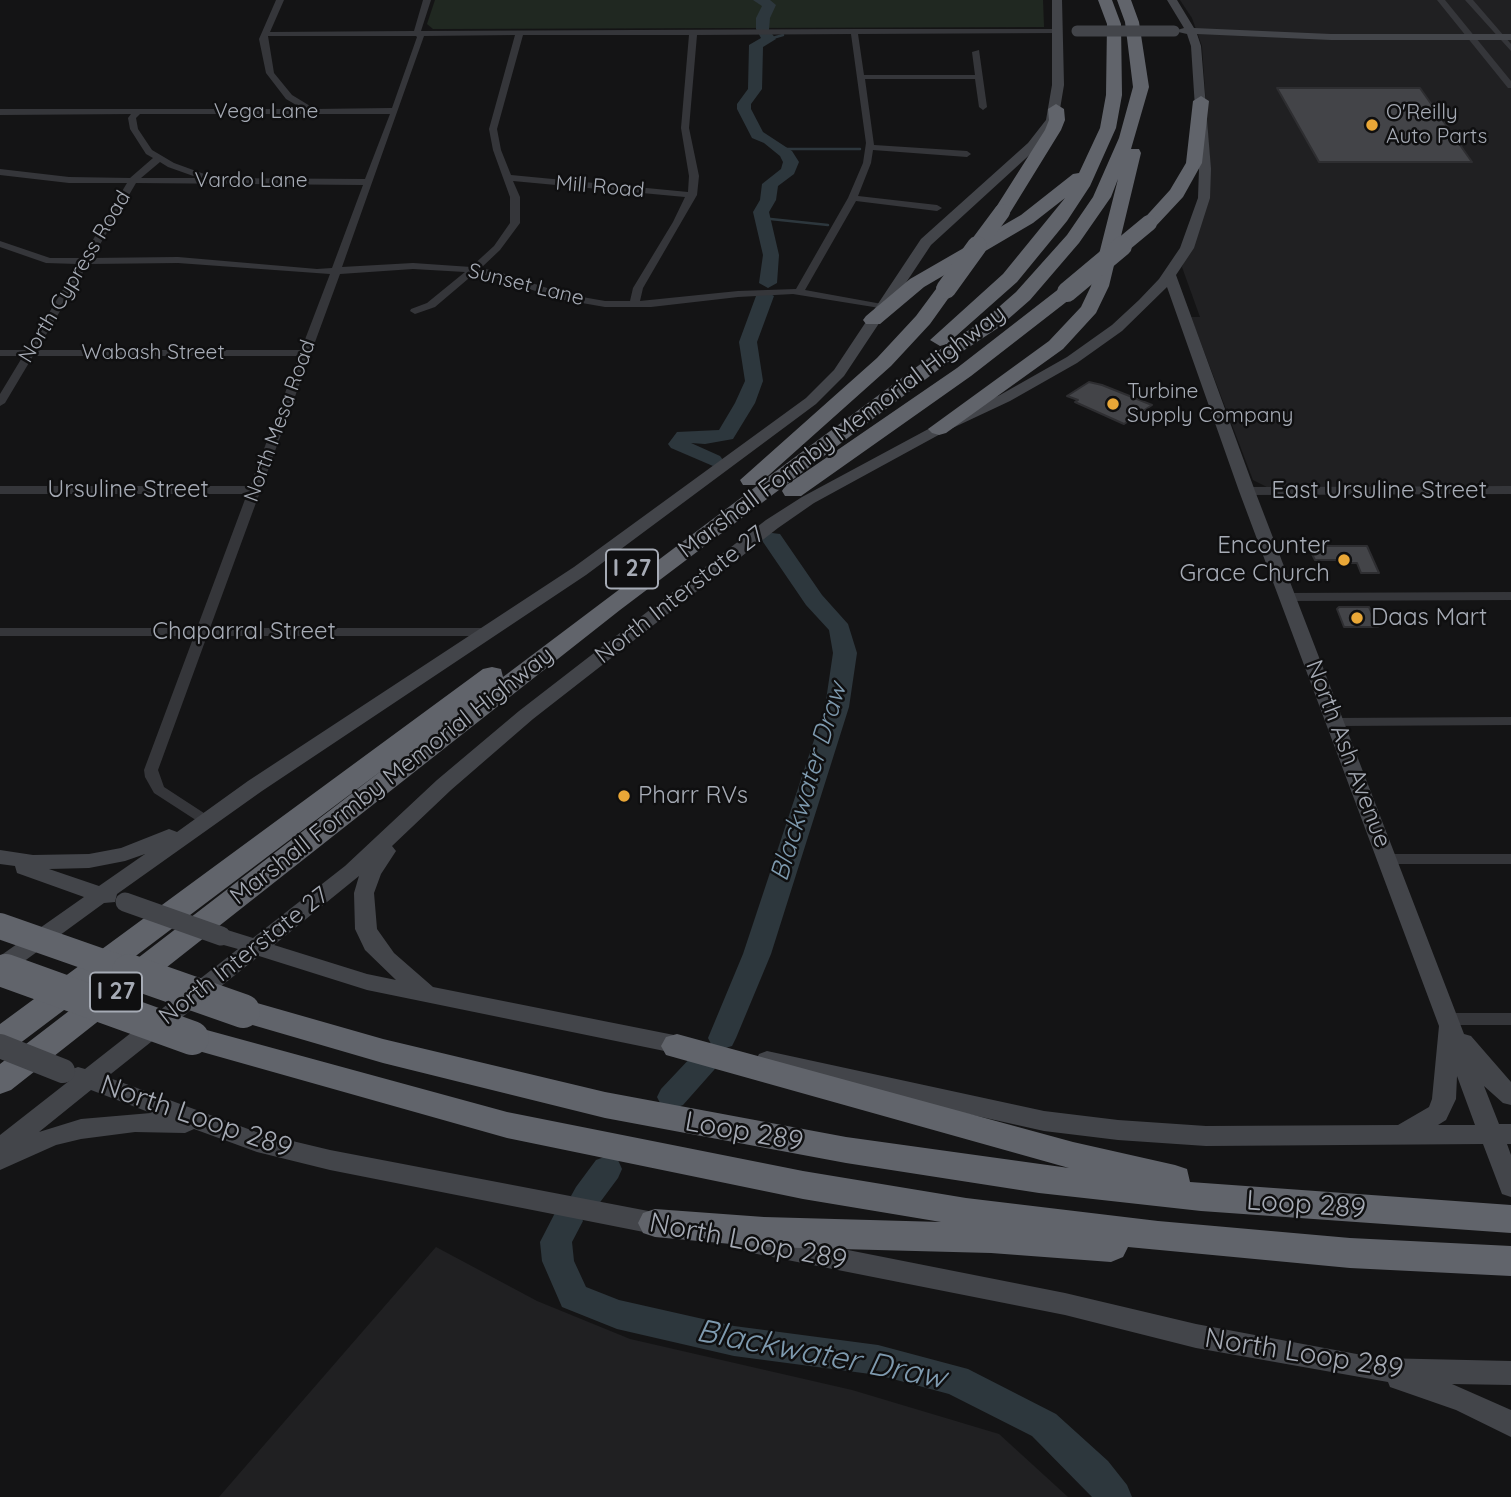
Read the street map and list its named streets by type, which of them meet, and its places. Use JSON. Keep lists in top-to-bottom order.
{
  "streets": {
    "highway": ["Marshall Formby Memorial Highway", "I 27", "Loop 289"],
    "main road": ["North Interstate 27", "North Ash Avenue", "North Loop 289"],
    "street": [
      "Vega Lane",
      "Vardo Lane",
      "Mill Road",
      "North Cypress Road",
      "Sunset Lane",
      "Wabash Street",
      "North Mesa Road",
      "Ursuline Street",
      "East Ursuline Street",
      "Chaparral Street"
    ]
  },
  "crossings": [
    ["Vega Lane", "North Mesa Road"],
    ["Vardo Lane", "North Cypress Road"],
    ["Vardo Lane", "North Mesa Road"],
    ["North Cypress Road", "Sunset Lane"],
    ["North Cypress Road", "Wabash Street"],
    ["Sunset Lane", "North Mesa Road"],
    ["Wabash Street", "North Mesa Road"],
    ["North Mesa Road", "Ursuline Street"],
    ["North Mesa Road", "Chaparral Street"],
    ["Marshall Formby Memorial Highway", "North Loop 289"],
    ["East Ursuline Street", "North Ash Avenue"],
    ["North Interstate 27", "North Ash Avenue"],
    ["North Interstate 27", "North Loop 289"]
  ],
  "water": ["Blackwater Draw"],
  "places": [
    "O'Reilly Auto Parts",
    "Turbine Supply Company",
    "Encounter Grace Church",
    "Daas Mart",
    "Pharr RVs"
  ]
}
